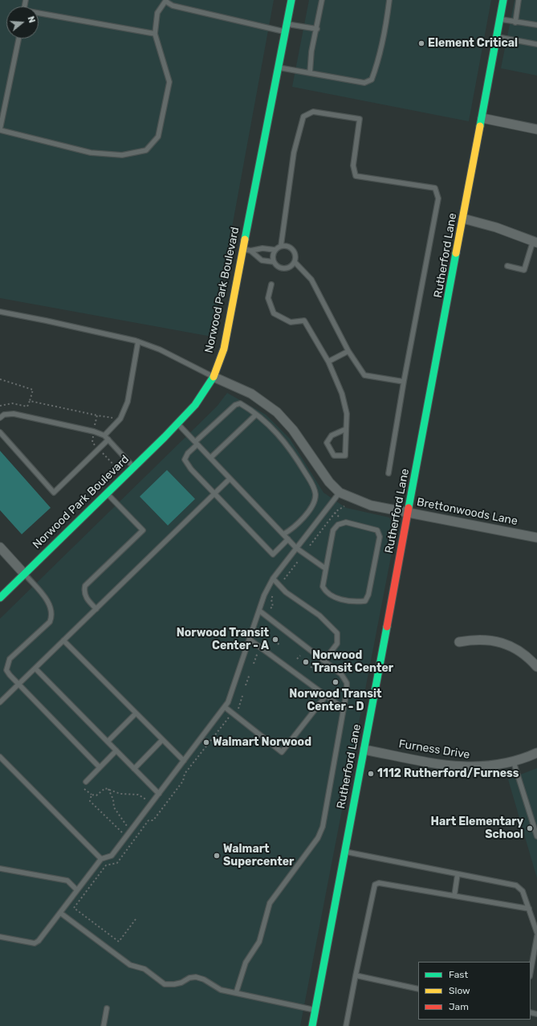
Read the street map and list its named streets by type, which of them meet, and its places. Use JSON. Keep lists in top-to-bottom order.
{
  "streets": {
    "street": [
      "Rutherford Lane",
      "Norwood Park Boulevard",
      "Brettonwoods Lane",
      "Furness Drive"
    ]
  },
  "crossings": [
    ["Rutherford Lane", "Brettonwoods Lane"],
    ["Rutherford Lane", "Furness Drive"],
    ["Norwood Park Boulevard", "Brettonwoods Lane"]
  ],
  "places": [
    "Element Critical",
    "Norwood Transit Center - A",
    "Norwood Transit Center",
    "Norwood Transit Center - D",
    "Walmart Norwood",
    "1112 Rutherford/Furness",
    "Hart Elementary School",
    "Walmart Supercenter"
  ],
  "legend": ["Fast", "Slow", "Jam"],
  "north": "right"
}
